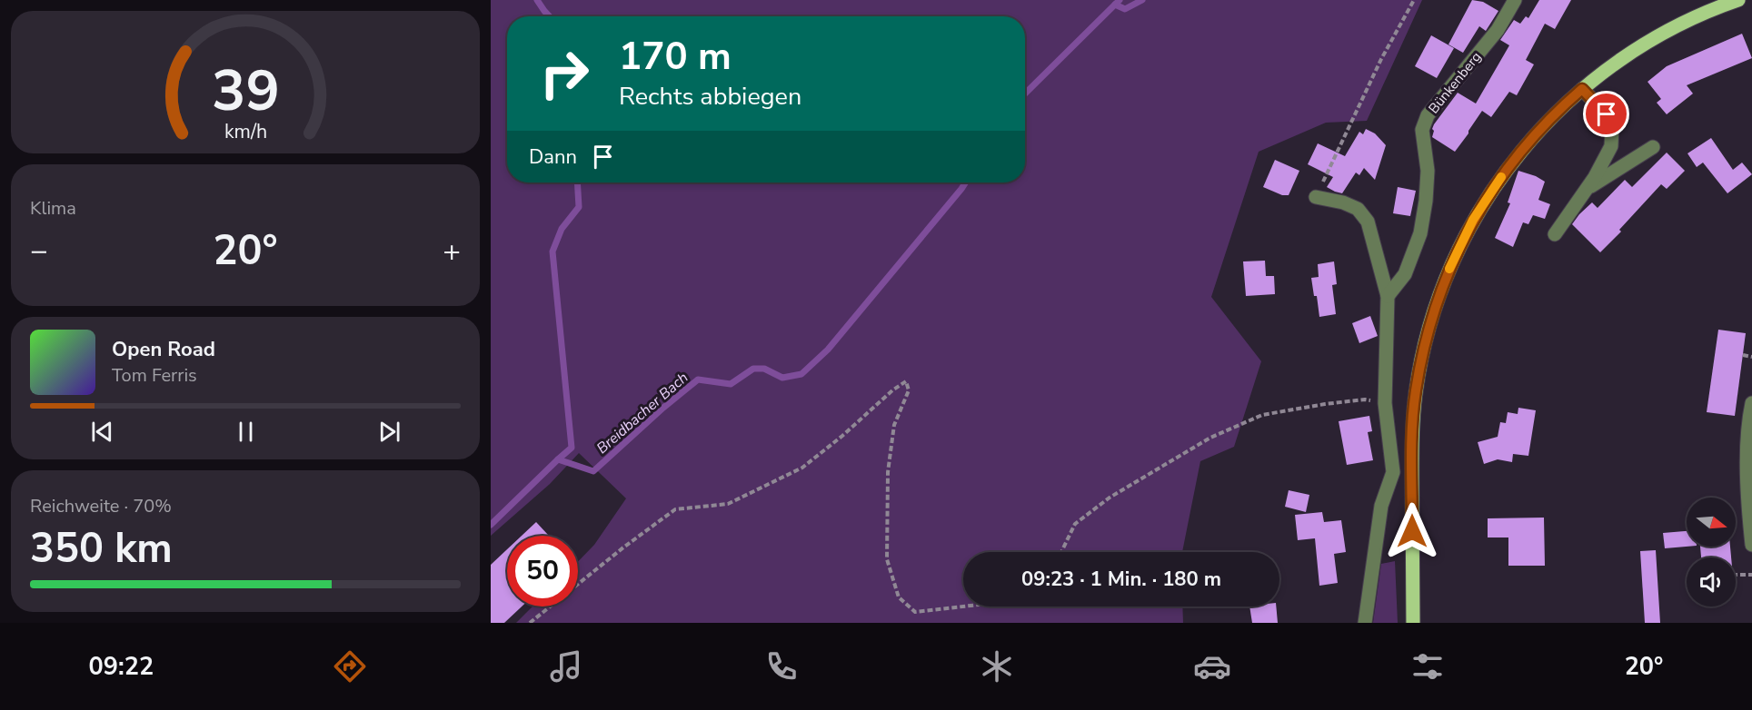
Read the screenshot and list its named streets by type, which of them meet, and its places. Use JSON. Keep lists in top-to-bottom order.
{
  "streets": {
    "street": ["Bünkenberg"]
  },
  "water": ["Breidbacher Bach"],
  "north": "right",
  "page": {
    "turn": ["170 m", "Rechts abbiegen"],
    "then": "Dann",
    "tile": [
      "Klima",
      ["Reichweite · 70%", "350 km"]
    ],
    "heat": ["−", "20°", "+"],
    "song": ["Open Road", "Tom Ferris"],
    "limit": "50",
    "trip": "09:23 · 1 Min. · 180 m",
    "tabs": ["09:22", "20°"],
    "gauge": ["39", "km/h"]
  }
}
